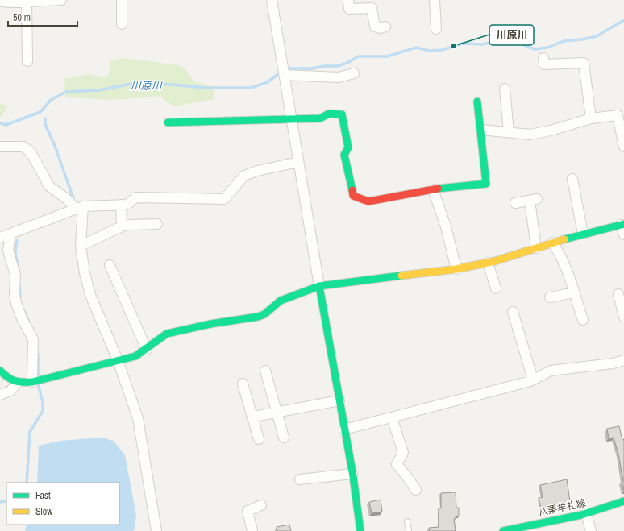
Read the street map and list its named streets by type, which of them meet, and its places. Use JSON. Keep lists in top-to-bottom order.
{
  "streets": {
    "street": ["八栗牟礼線"]
  },
  "water": ["川原川"],
  "places": ["川原川"],
  "legend": ["Fast", "Slow"],
  "scale_bar": "50 m"
}
